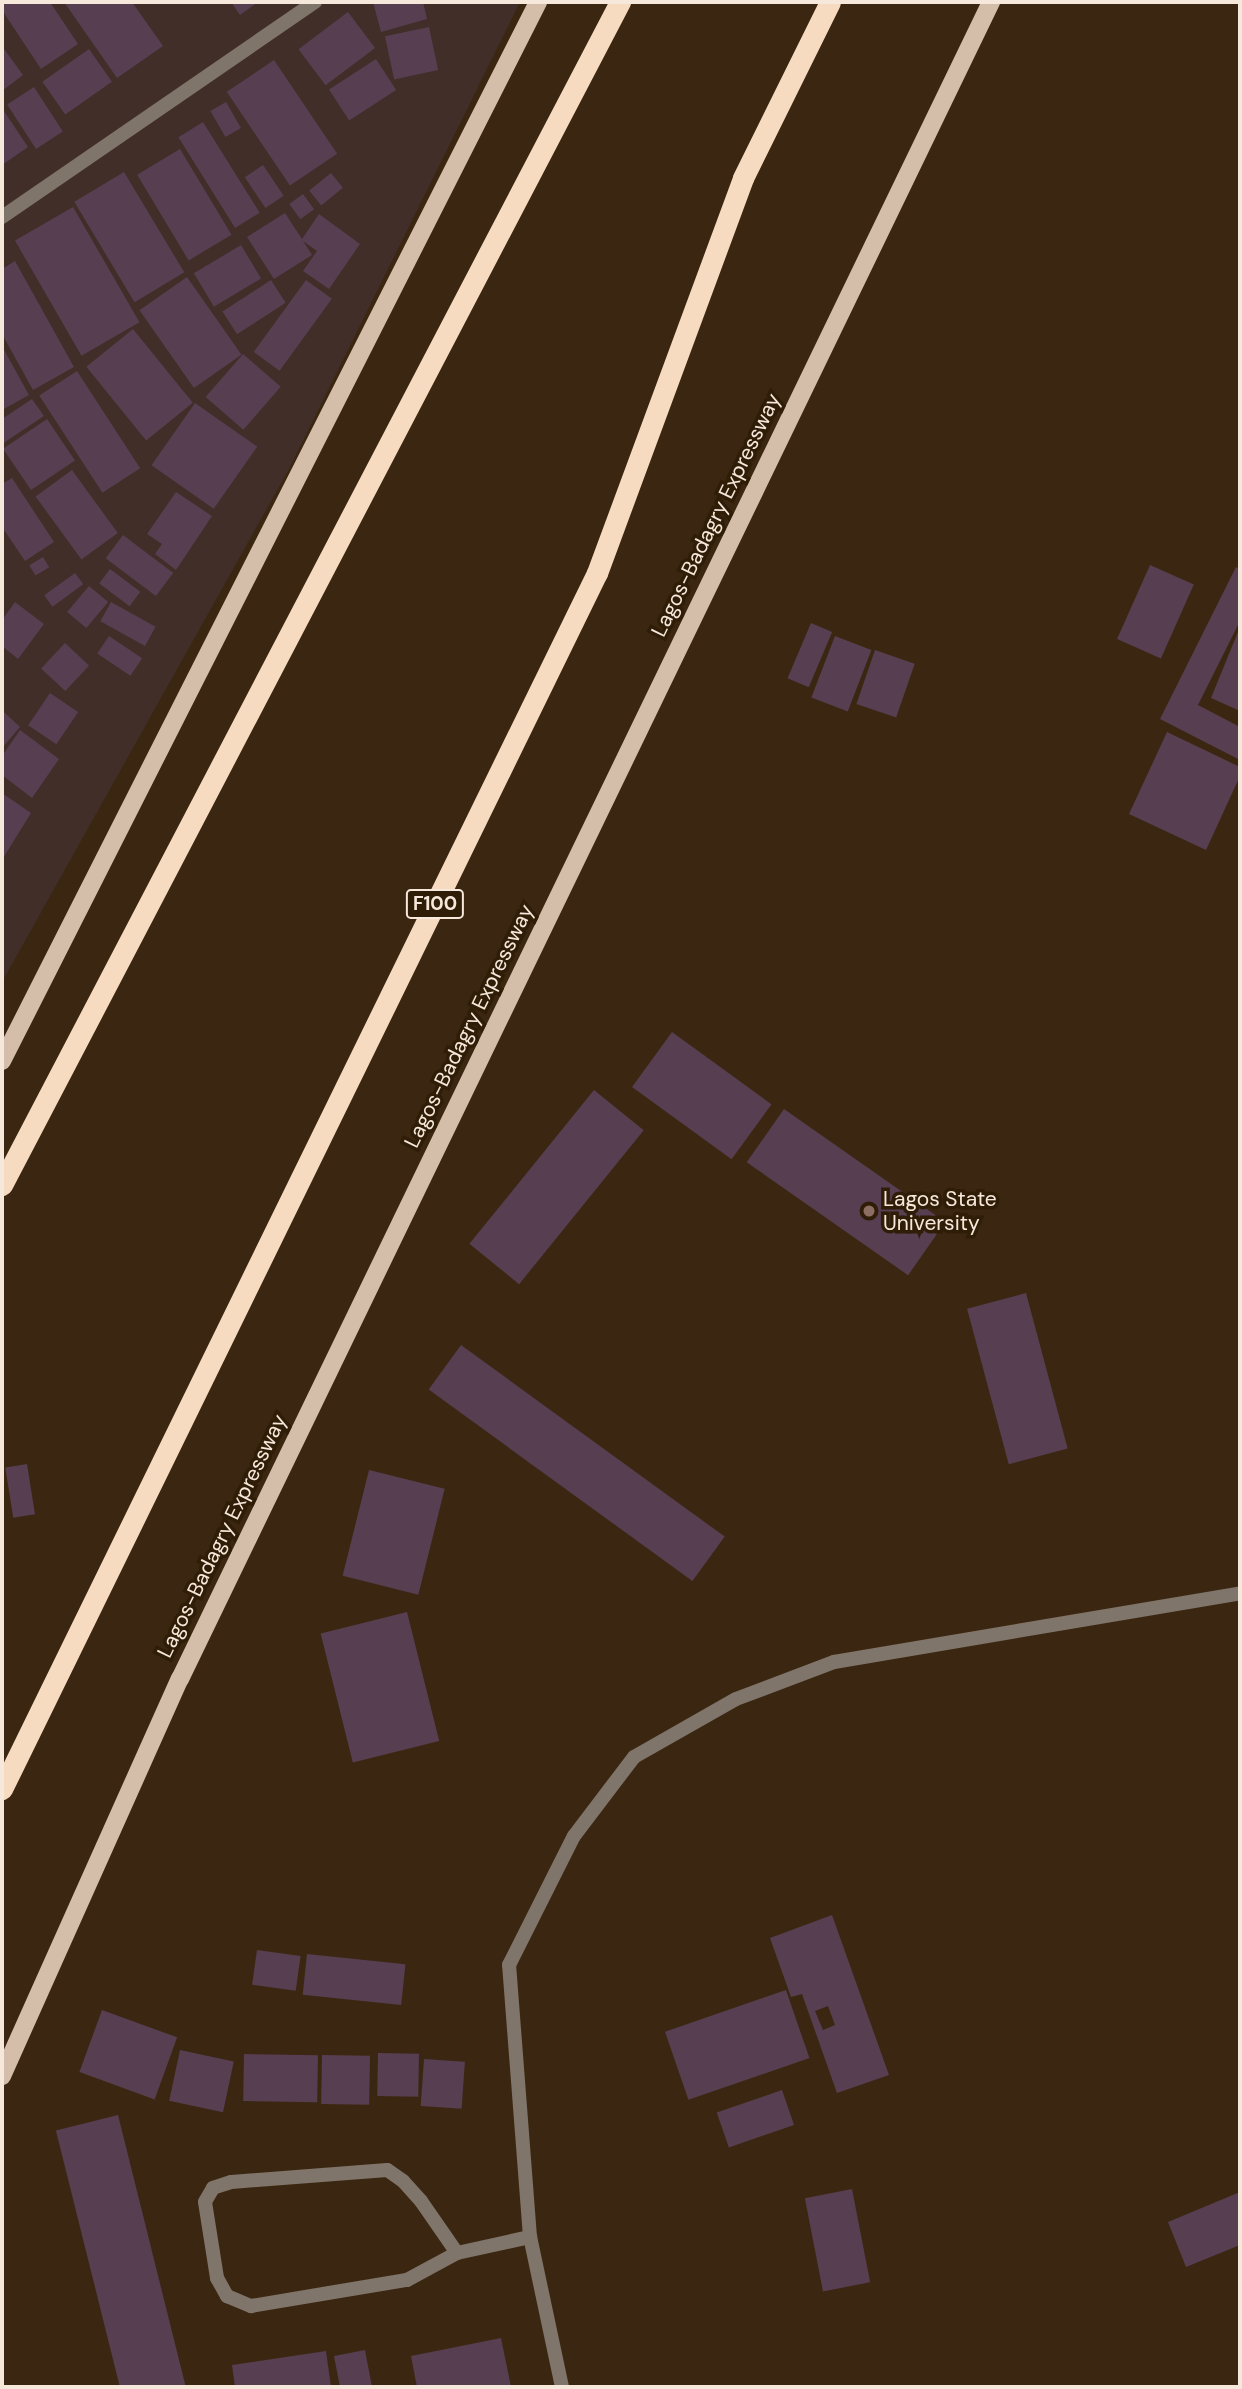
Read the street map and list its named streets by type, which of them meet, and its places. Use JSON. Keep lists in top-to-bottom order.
{
  "streets": {
    "highway": ["F100"],
    "main road": ["Lagos-Badagry Expressway"]
  },
  "places": ["Lagos State University"]
}
